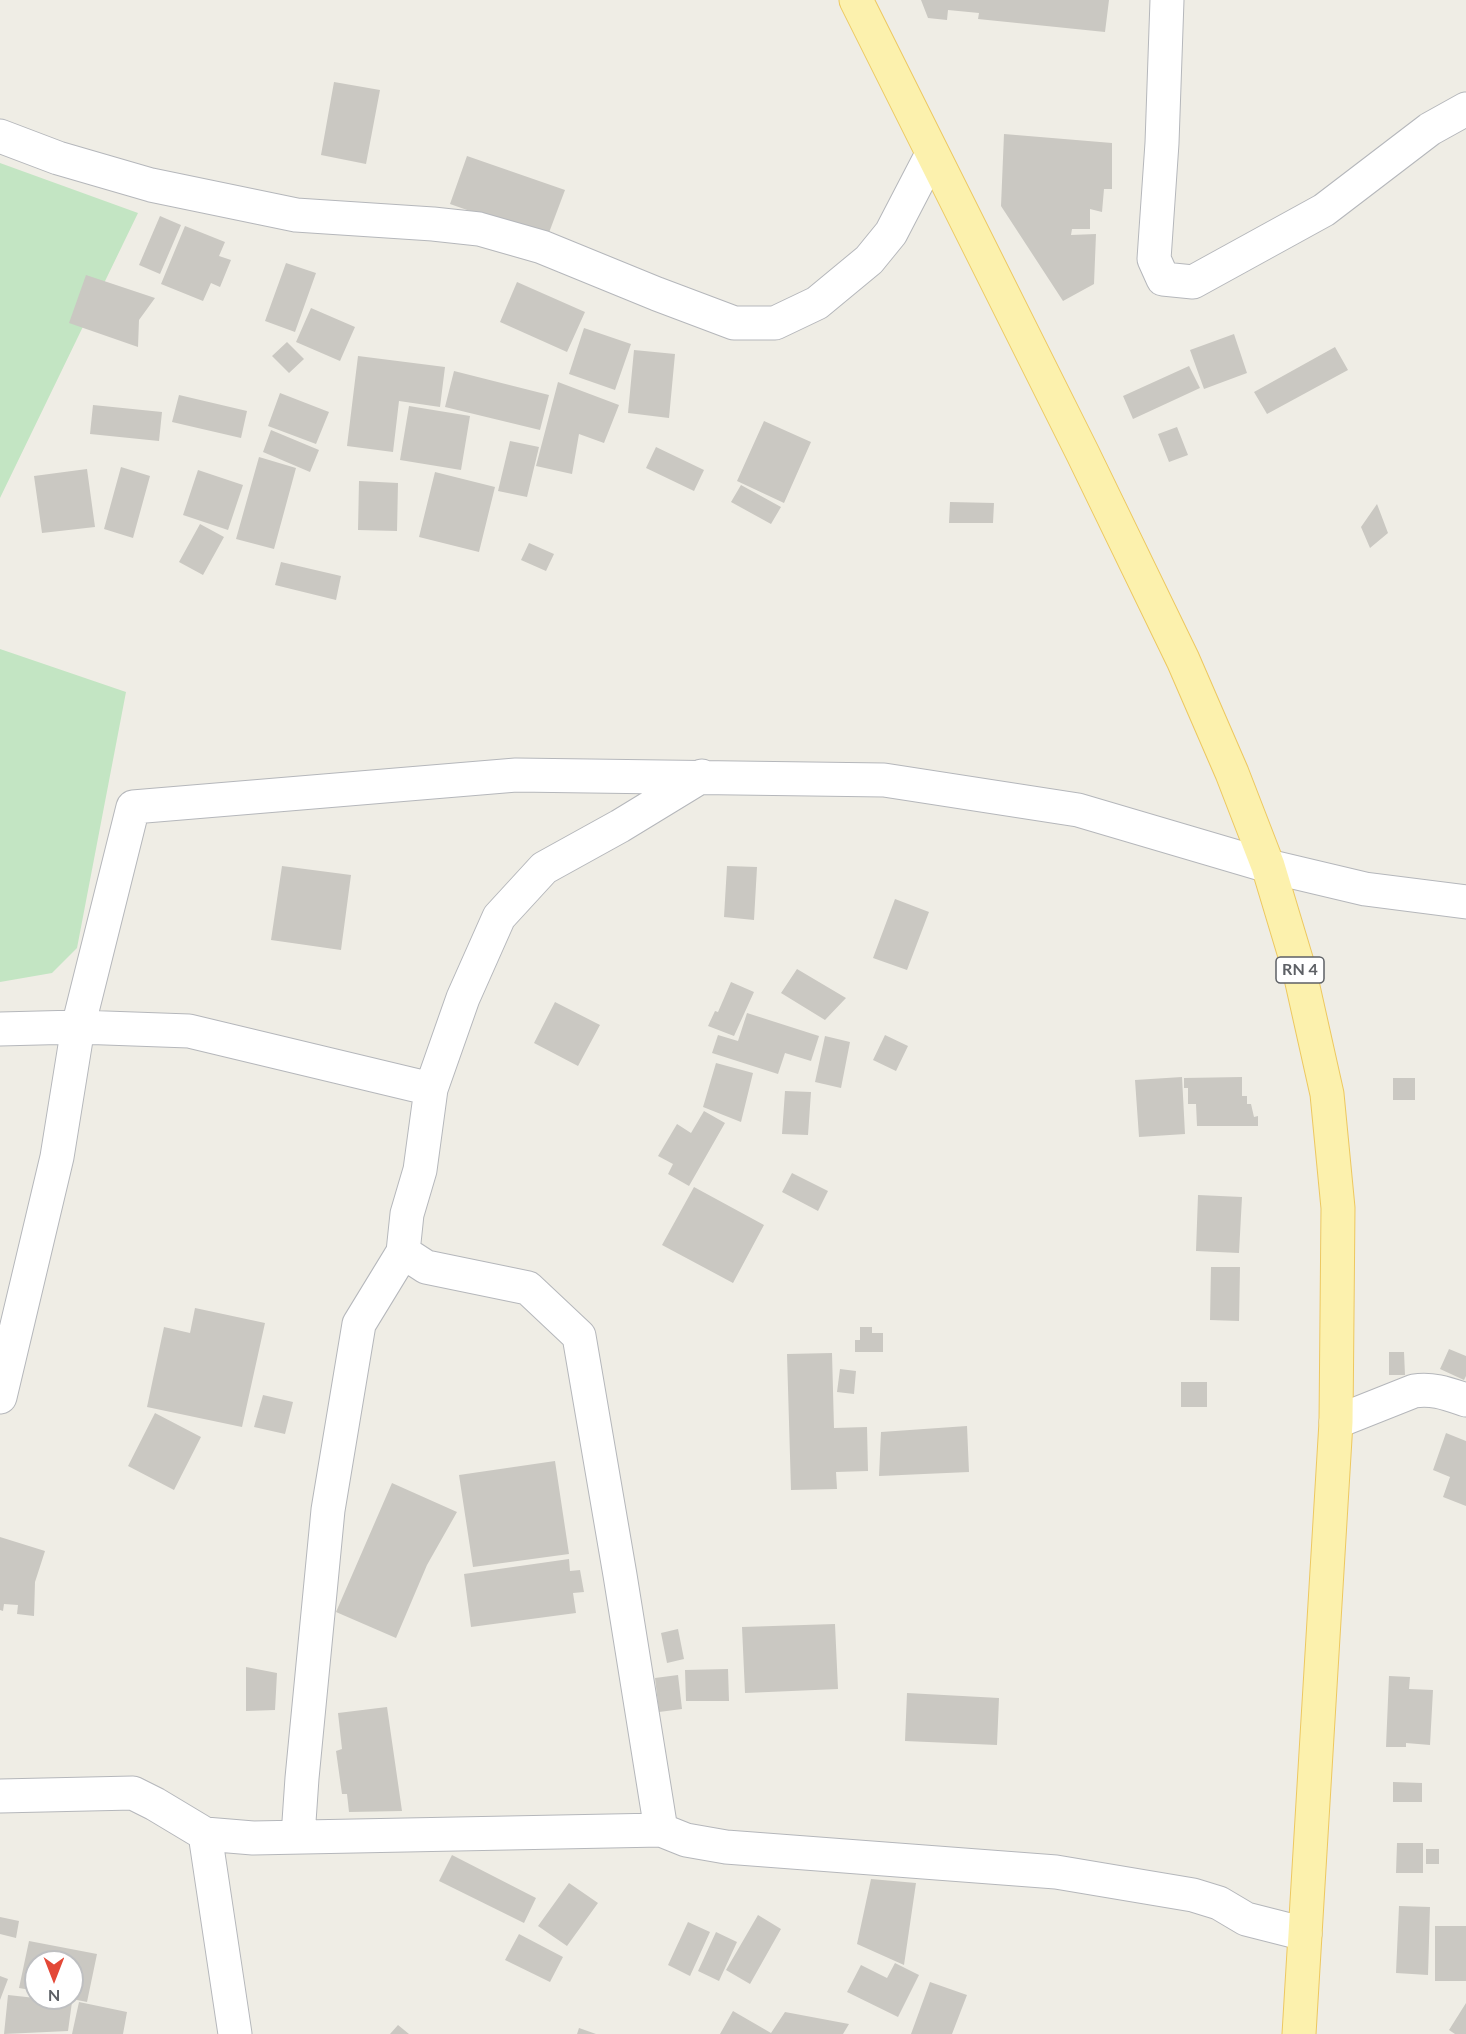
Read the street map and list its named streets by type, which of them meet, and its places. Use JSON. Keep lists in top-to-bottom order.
{
  "streets": {
    "main road": ["RN 4"]
  },
  "north": "bottom"
}
